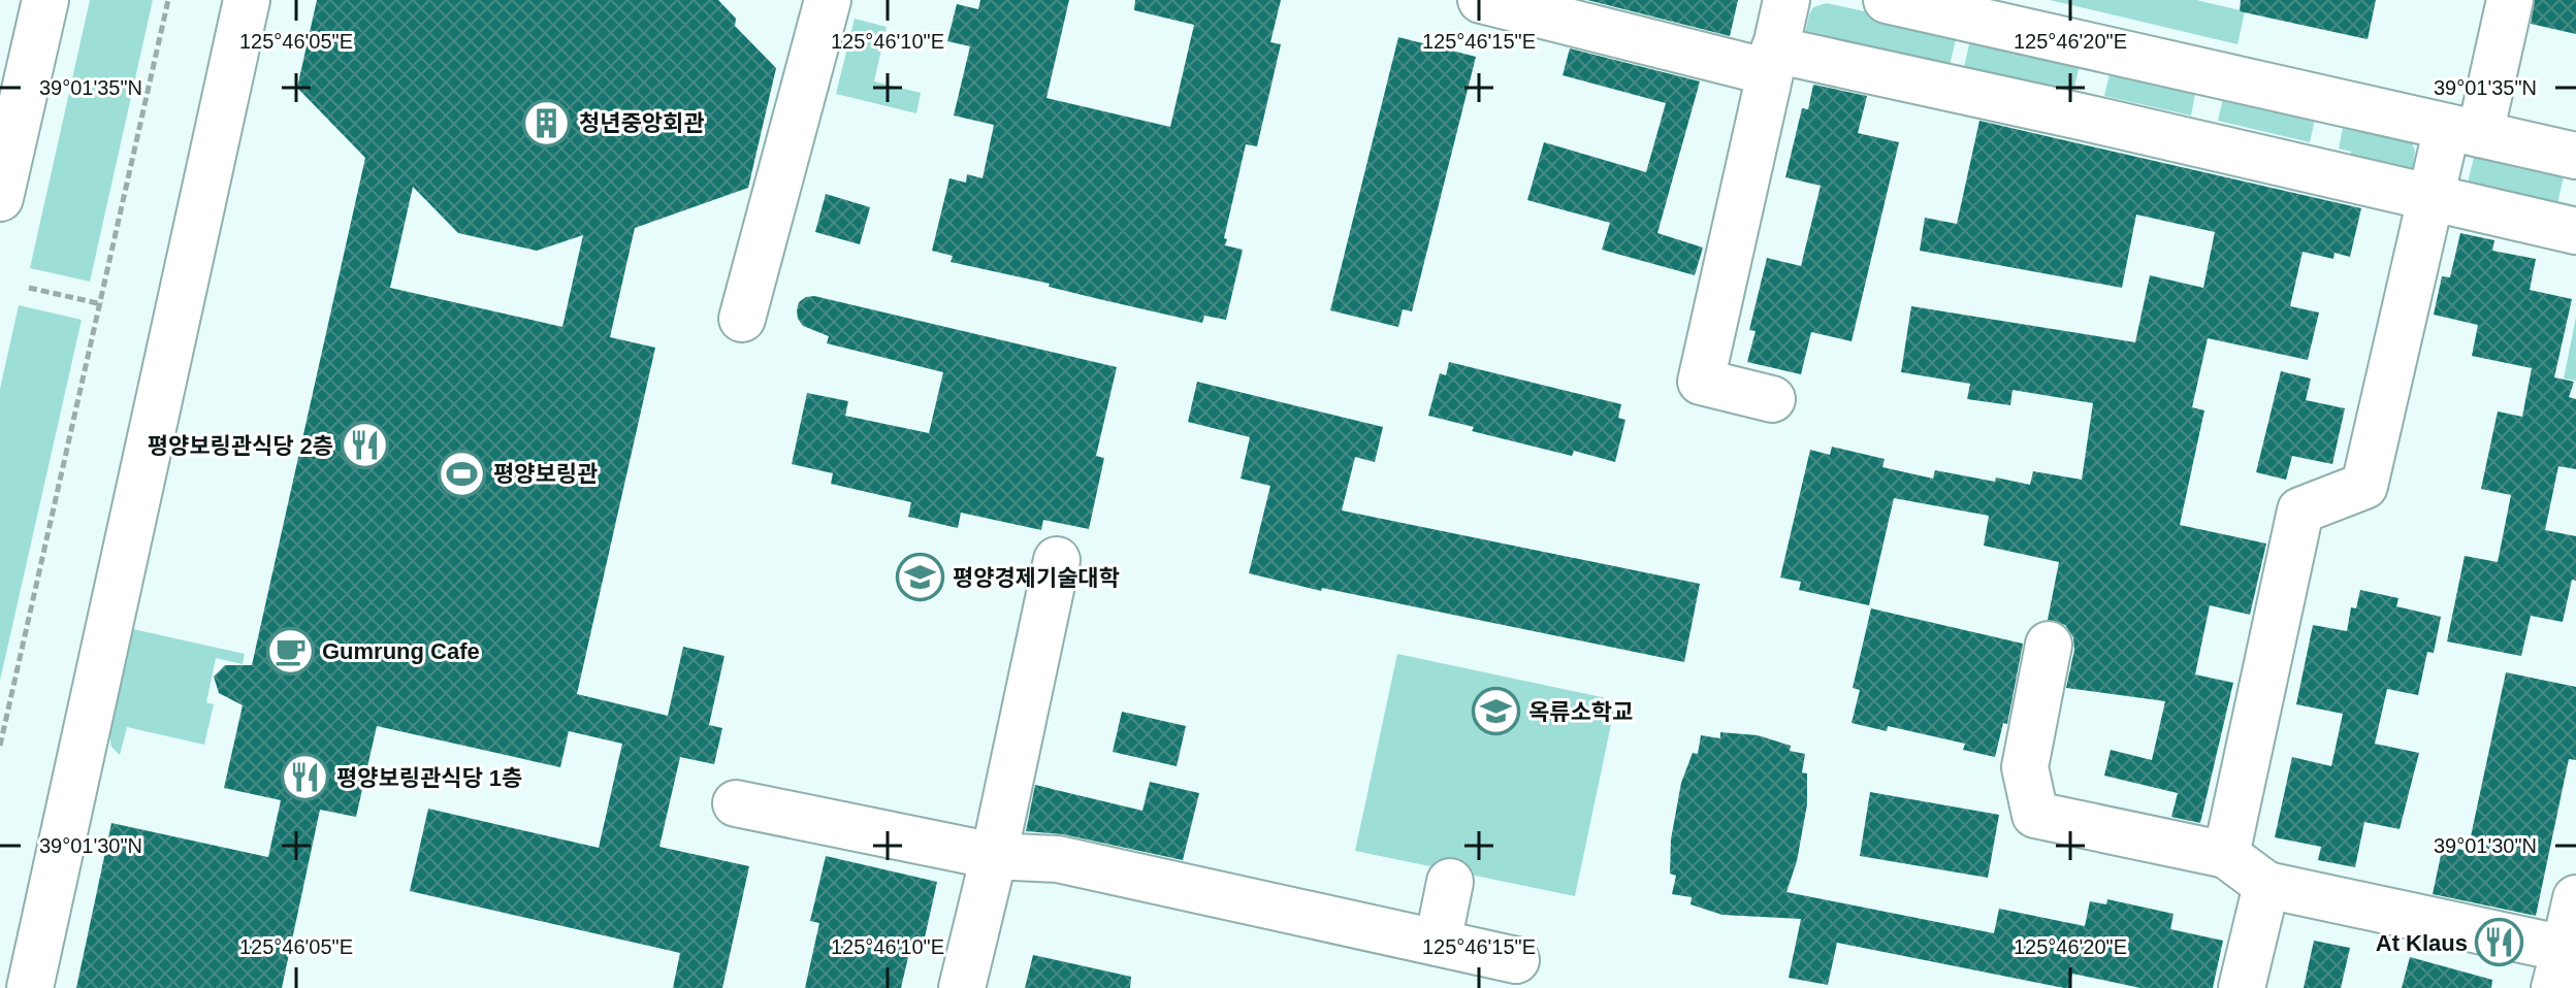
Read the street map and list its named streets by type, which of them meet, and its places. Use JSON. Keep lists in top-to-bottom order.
{
  "places": {
    "building": ["청년중앙회관"],
    "restaurant": ["평양보링관식당 2층", "평양보링관식당 1층", "At Klaus"],
    "sports": ["평양보링관"],
    "school or university": ["평양경제기술대학", "옥류소학교"],
    "cafe": ["Gumrung Cafe"]
  },
  "coordinates": [
    "125°46'05\"E",
    "125°46'10\"E",
    "125°46'15\"E",
    "125°46'20\"E",
    "39°01'35\"N",
    "39°01'30\"N"
  ]
}
